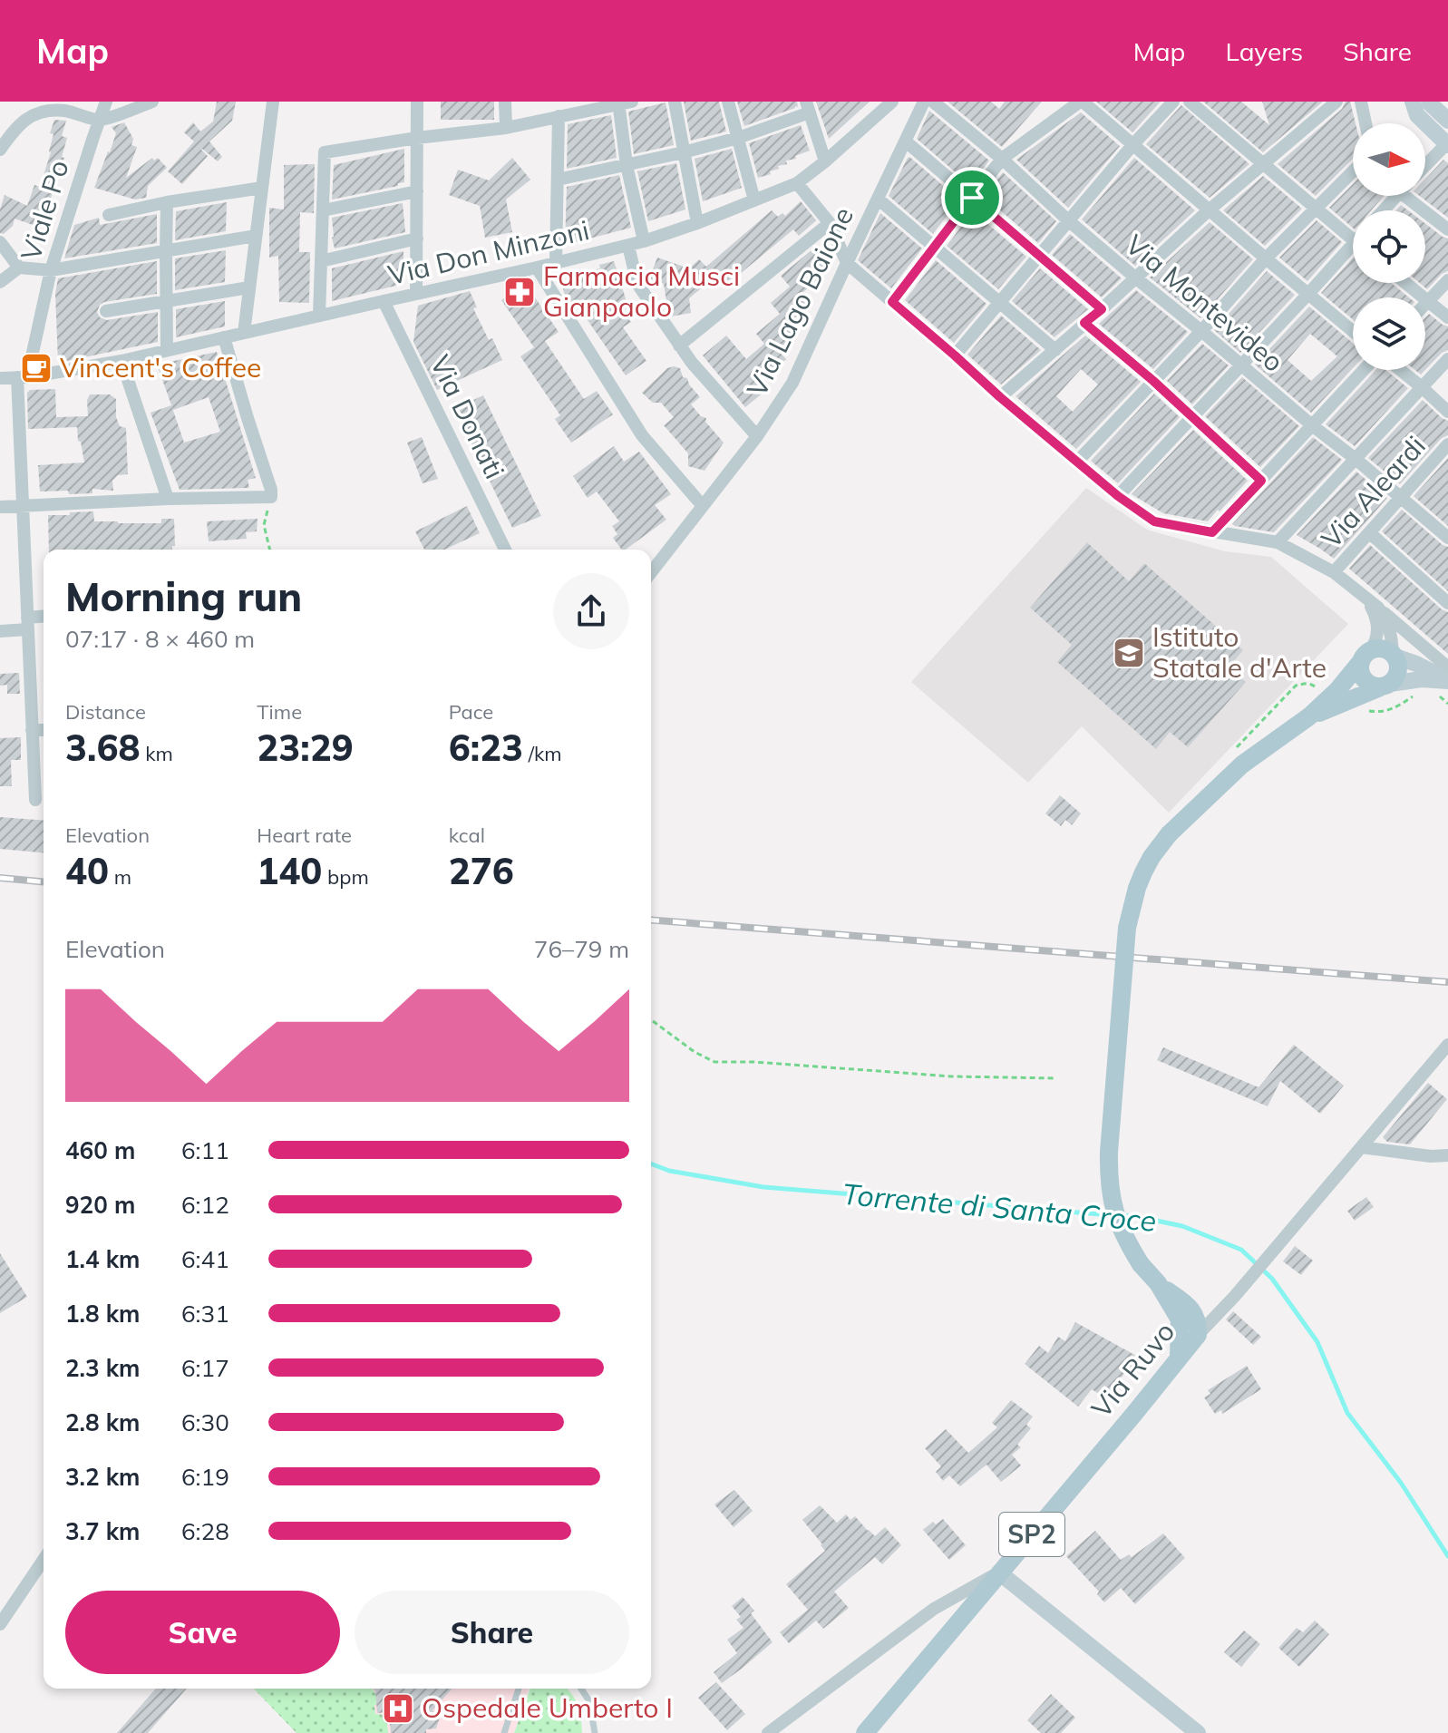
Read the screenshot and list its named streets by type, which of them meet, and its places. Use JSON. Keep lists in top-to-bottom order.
{
  "streets": {
    "main road": ["Via Ruvo", "SP2"],
    "street": [
      "Viale Po",
      "Via Don Minzoni",
      "Via Lago Baione",
      "Via Montevideo",
      "Via Donati",
      "Via Aleardi"
    ]
  },
  "crossings": [
    ["Viale Po", "Via Don Minzoni"],
    ["Via Don Minzoni", "Via Donati"],
    ["Via Montevideo", "Via Aleardi"]
  ],
  "water": ["Torrente di Santa Croce"],
  "places": {
    "pharmacy": ["Farmacia Musci Gianpaolo"],
    "cafe": ["Vincent's Coffee"],
    "school or university": ["Istituto Statale d'Arte"],
    "hospital": ["Ospedale Umberto I"]
  },
  "north": "right",
  "page": {
    "header": "Map",
    "nav": ["Map", "Layers", "Share"],
    "heading": ["Morning run", "07:17 · 8 × 460 m"],
    "stats": [
      ["Distance", "3.68 km"],
      ["Time", "23:29"],
      ["Pace", "6:23 /km"],
      ["Elevation", "40 m"],
      ["Heart rate", "140 bpm"],
      ["kcal", "276"]
    ],
    "chart": ["Elevation", "76–79 m"],
    "list": [
      {
        "name": "460 m",
        "note": "6:11"
      },
      {
        "name": "920 m",
        "note": "6:12"
      },
      {
        "name": "1.4 km",
        "note": "6:41"
      },
      {
        "name": "1.8 km",
        "note": "6:31"
      },
      {
        "name": "2.3 km",
        "note": "6:17"
      },
      {
        "name": "2.8 km",
        "note": "6:30"
      },
      {
        "name": "3.2 km",
        "note": "6:19"
      },
      {
        "name": "3.7 km",
        "note": "6:28"
      }
    ],
    "buttons": ["Save", "Share"]
  }
}
